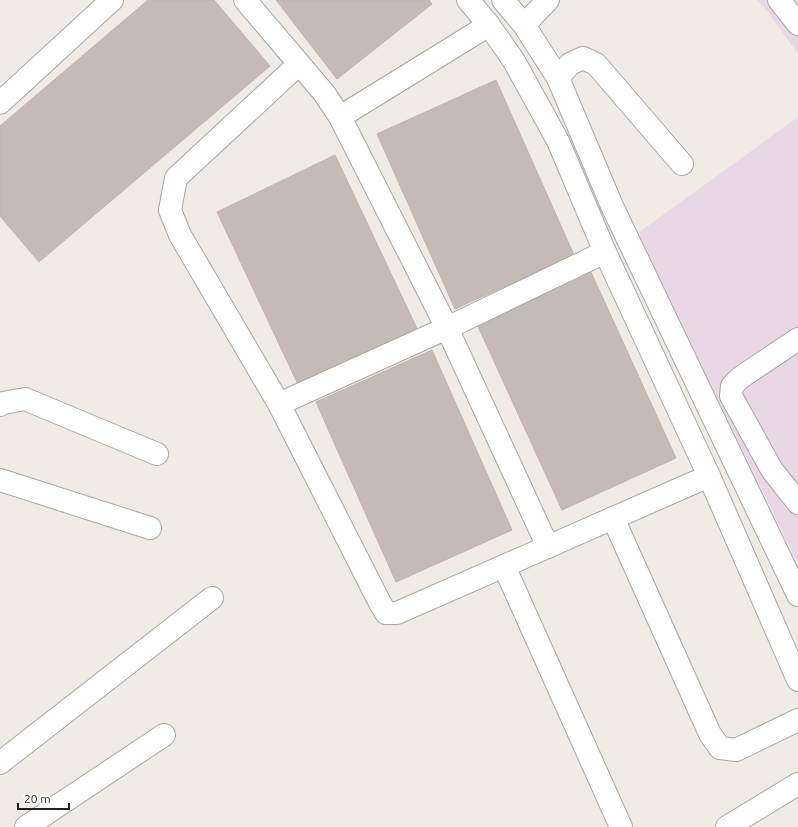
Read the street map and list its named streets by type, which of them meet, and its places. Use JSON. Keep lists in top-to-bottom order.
{
  "scale_bar": "20 m"
}
